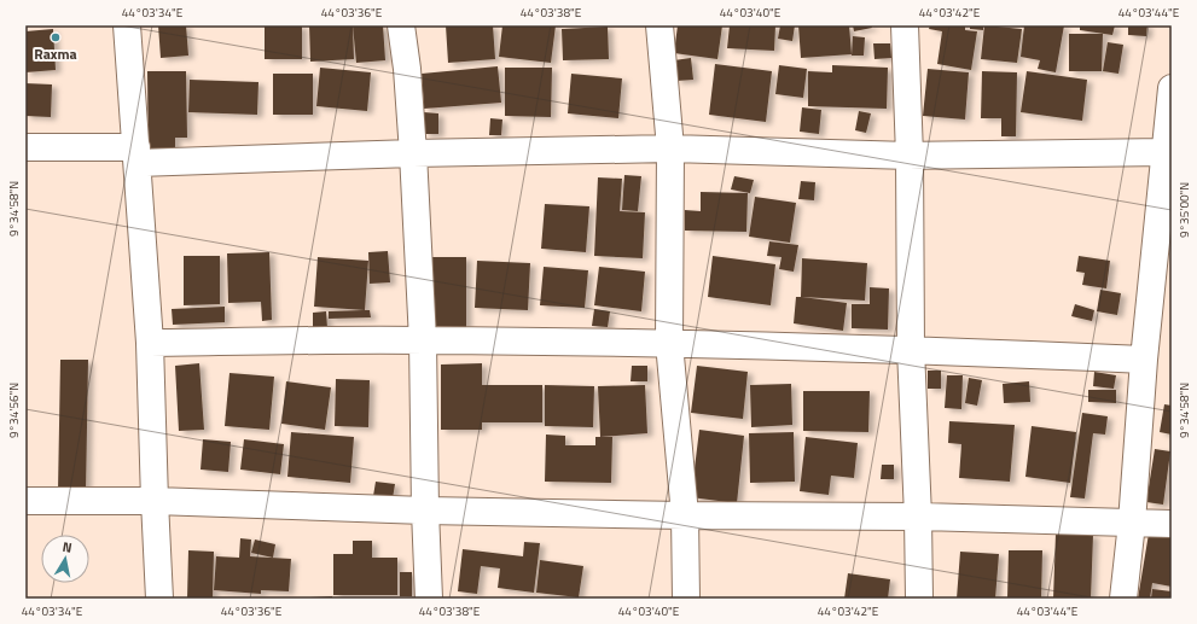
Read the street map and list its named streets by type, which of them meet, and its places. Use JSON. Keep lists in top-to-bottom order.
{
  "places": ["Raxma"],
  "north": "top",
  "coordinates": [
    "44°03'34\"E",
    "44°03'36\"E",
    "44°03'38\"E",
    "44°03'40\"E",
    "44°03'42\"E",
    "44°03'44\"E",
    "9°34'58\"N",
    "9°35'00\"N",
    "9°34'56\"N"
  ]
}
